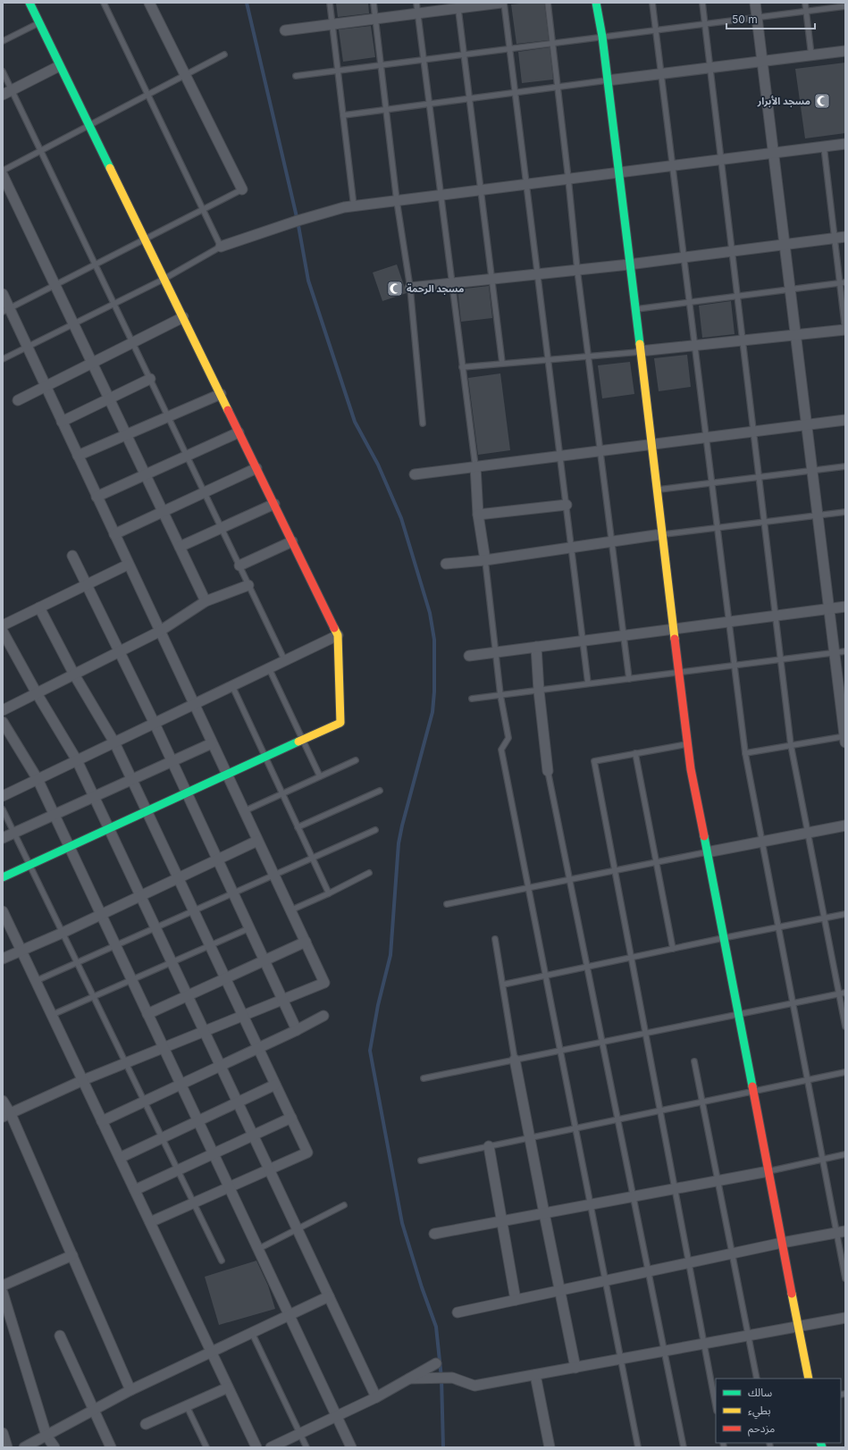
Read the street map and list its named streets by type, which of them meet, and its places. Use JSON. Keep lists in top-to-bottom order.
{
  "places": {
    "mosque": ["مسجد الأبرار", "مسجد الرحمة"]
  },
  "legend": ["سالك", "بطيء", "مزدحم"],
  "scale_bar": "50 m"
}
